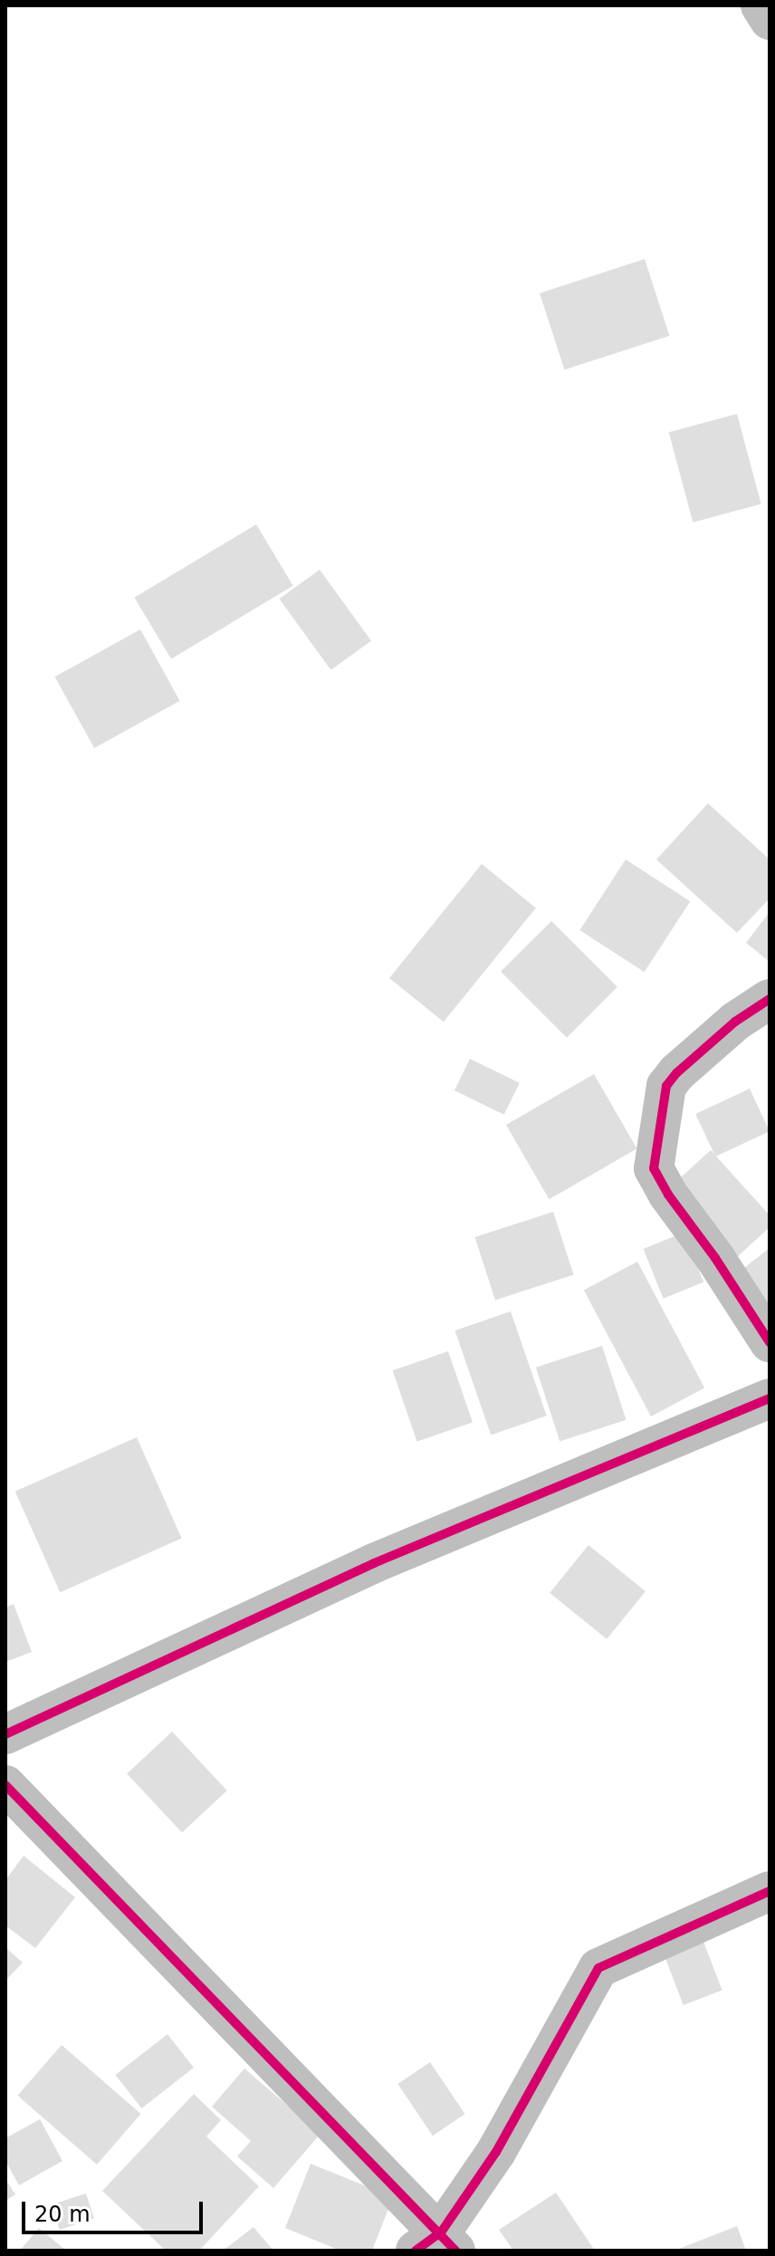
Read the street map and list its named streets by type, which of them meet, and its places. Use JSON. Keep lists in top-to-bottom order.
{
  "scale_bar": "20 m"
}
